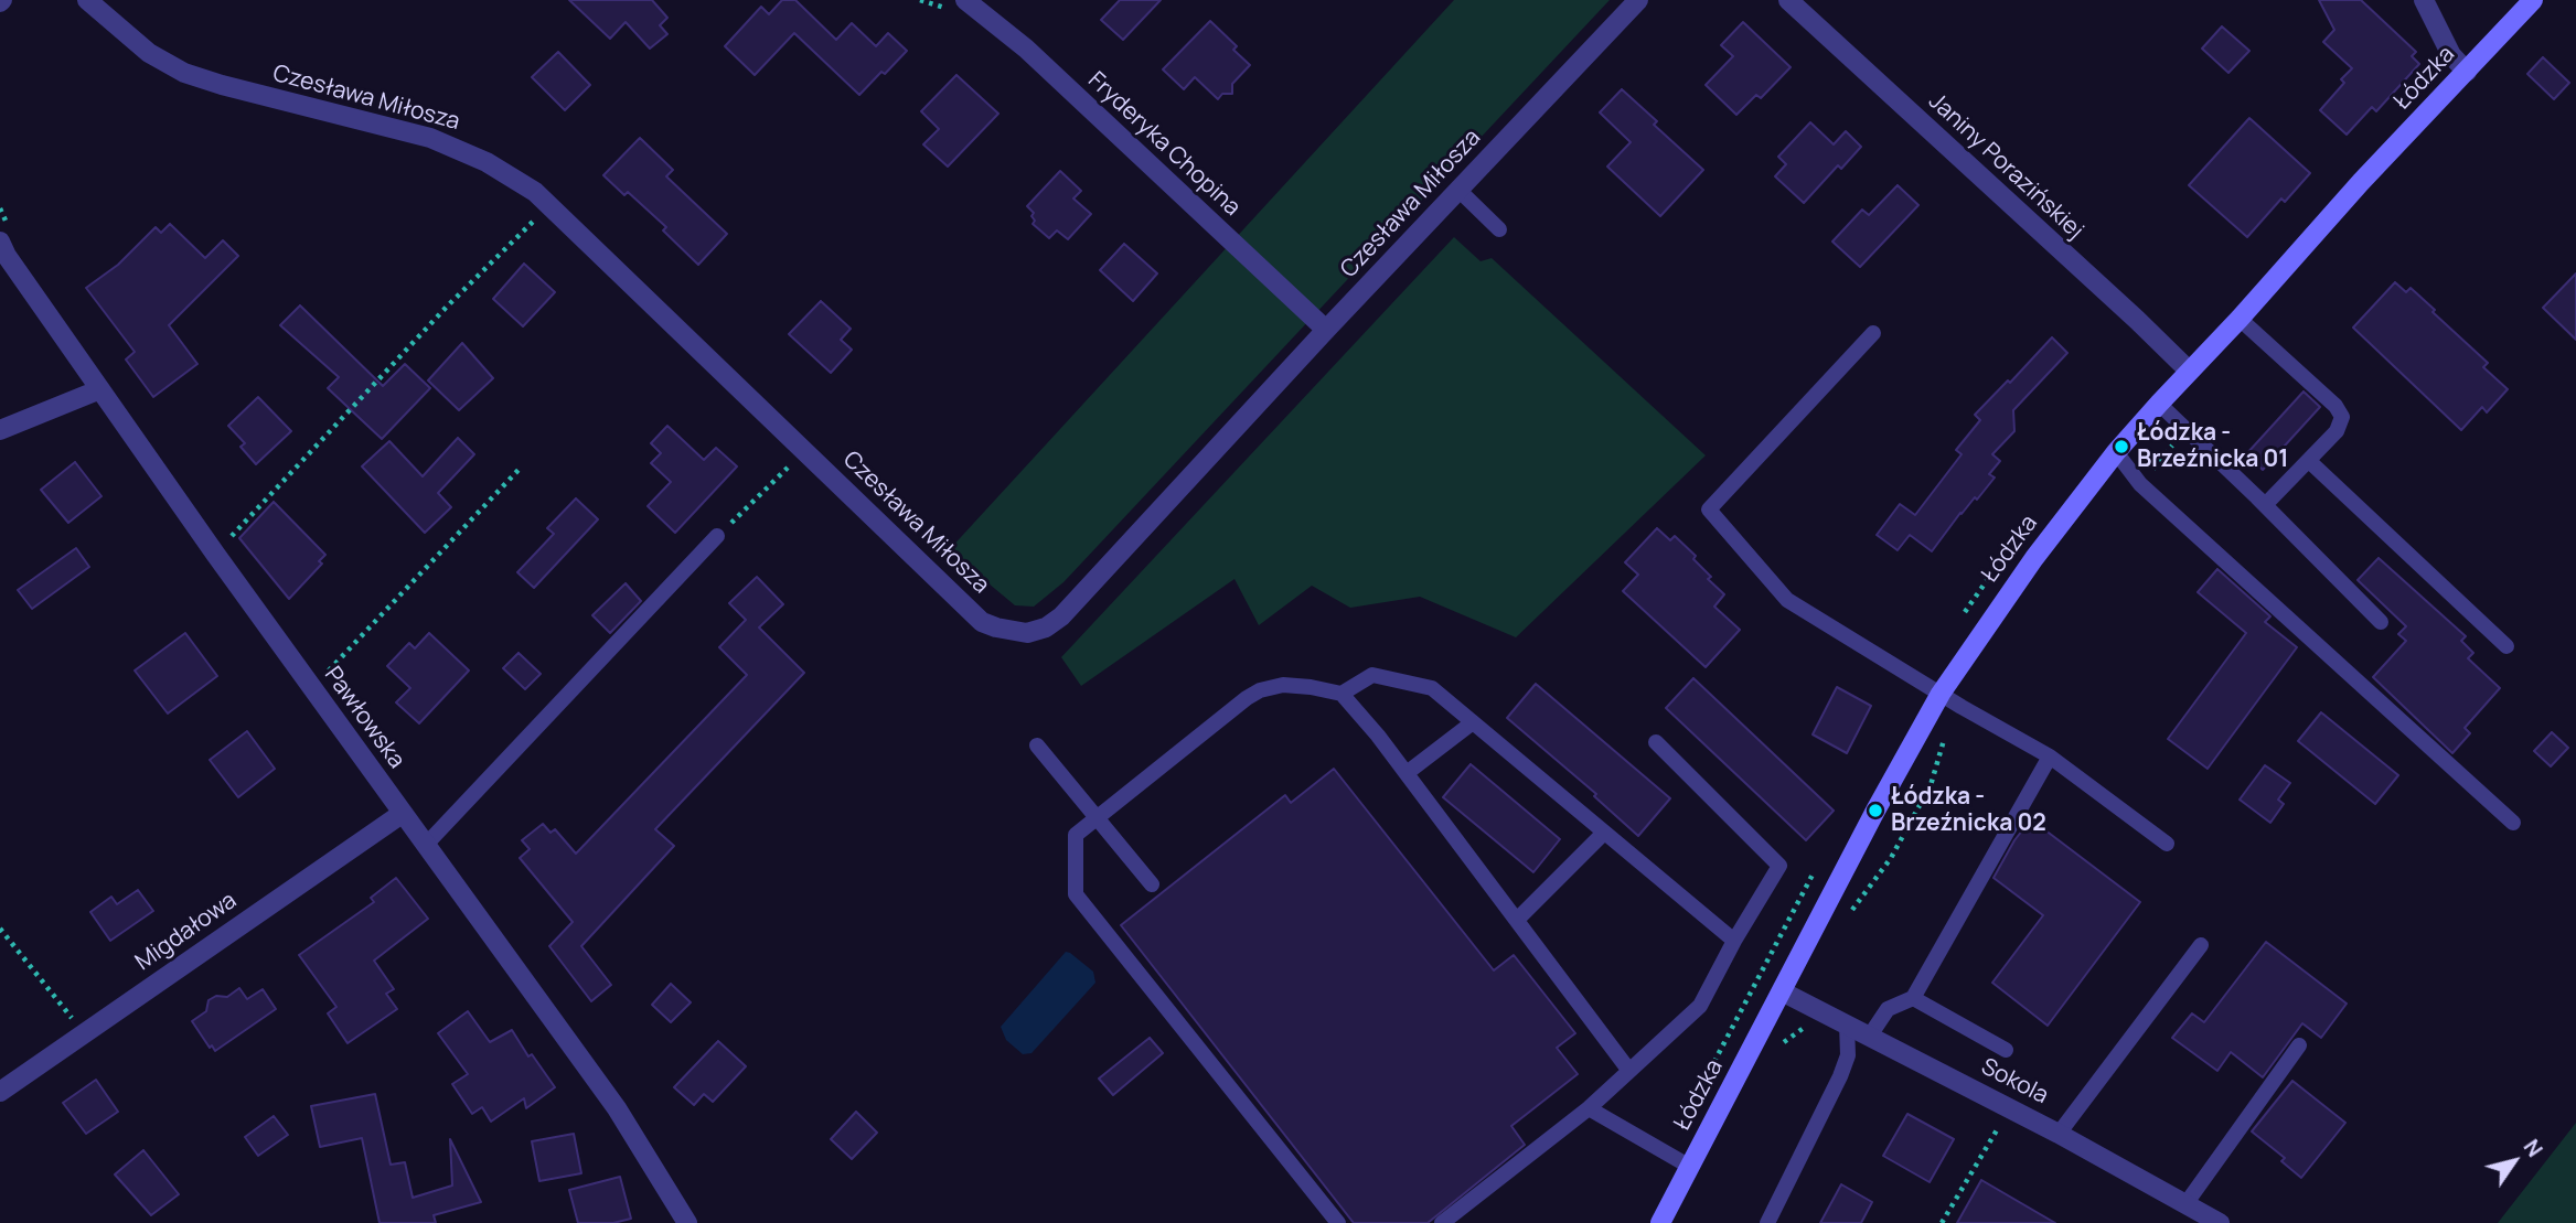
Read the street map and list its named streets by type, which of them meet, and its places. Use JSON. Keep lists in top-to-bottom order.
{
  "streets": {
    "main road": ["Łódzka"],
    "street": [
      "Czesława Miłosza",
      "Fryderyka Chopina",
      "Janiny Porazińskiej",
      "Pawłowska",
      "Migdałowa",
      "Sokola"
    ]
  },
  "crossings": [
    ["Łódzka", "Janiny Porazińskiej"],
    ["Łódzka", "Sokola"],
    ["Czesława Miłosza", "Fryderyka Chopina"],
    ["Pawłowska", "Migdałowa"]
  ],
  "places": ["Łódzka - Brzeźnicka 01", "Łódzka - Brzeźnicka 02"],
  "north": "top right"
}
